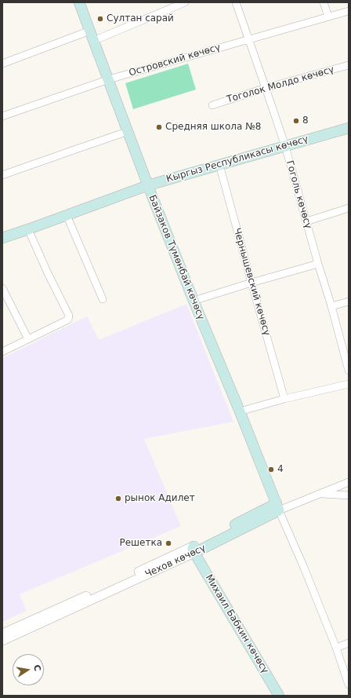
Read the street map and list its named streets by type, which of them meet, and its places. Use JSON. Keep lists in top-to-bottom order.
{
  "streets": {
    "main road": [
      "Кыргыз Республикасы көчөсү",
      "Байзаков Түмөнбай көчөсү",
      "Чехов көчөсү",
      "Михаил Бабкин көчөсү"
    ],
    "street": [
      "Островский көчөсү",
      "Тоголок Молдо көчөсү",
      "Гоголь көчөсү",
      "Чернышевский көчөсү"
    ]
  },
  "crossings": [
    ["Островский көчөсү", "Гоголь көчөсү"],
    ["Островский көчөсү", "Байзаков Түмөнбай көчөсү"],
    ["Тоголок Молдо көчөсү", "Гоголь көчөсү"],
    ["Кыргыз Республикасы көчөсү", "Гоголь көчөсү"],
    ["Кыргыз Республикасы көчөсү", "Байзаков Түмөнбай көчөсү"],
    ["Кыргыз Республикасы көчөсү", "Чернышевский көчөсү"],
    ["Байзаков Түмөнбай көчөсү", "Чехов көчөсү"],
    ["Чехов көчөсү", "Михаил Бабкин көчөсү"]
  ],
  "places": [
    "Султан сарай",
    "8",
    "Средняя школа №8",
    "4",
    "рынок Адилет",
    "Решетка"
  ],
  "north": "right"
}
